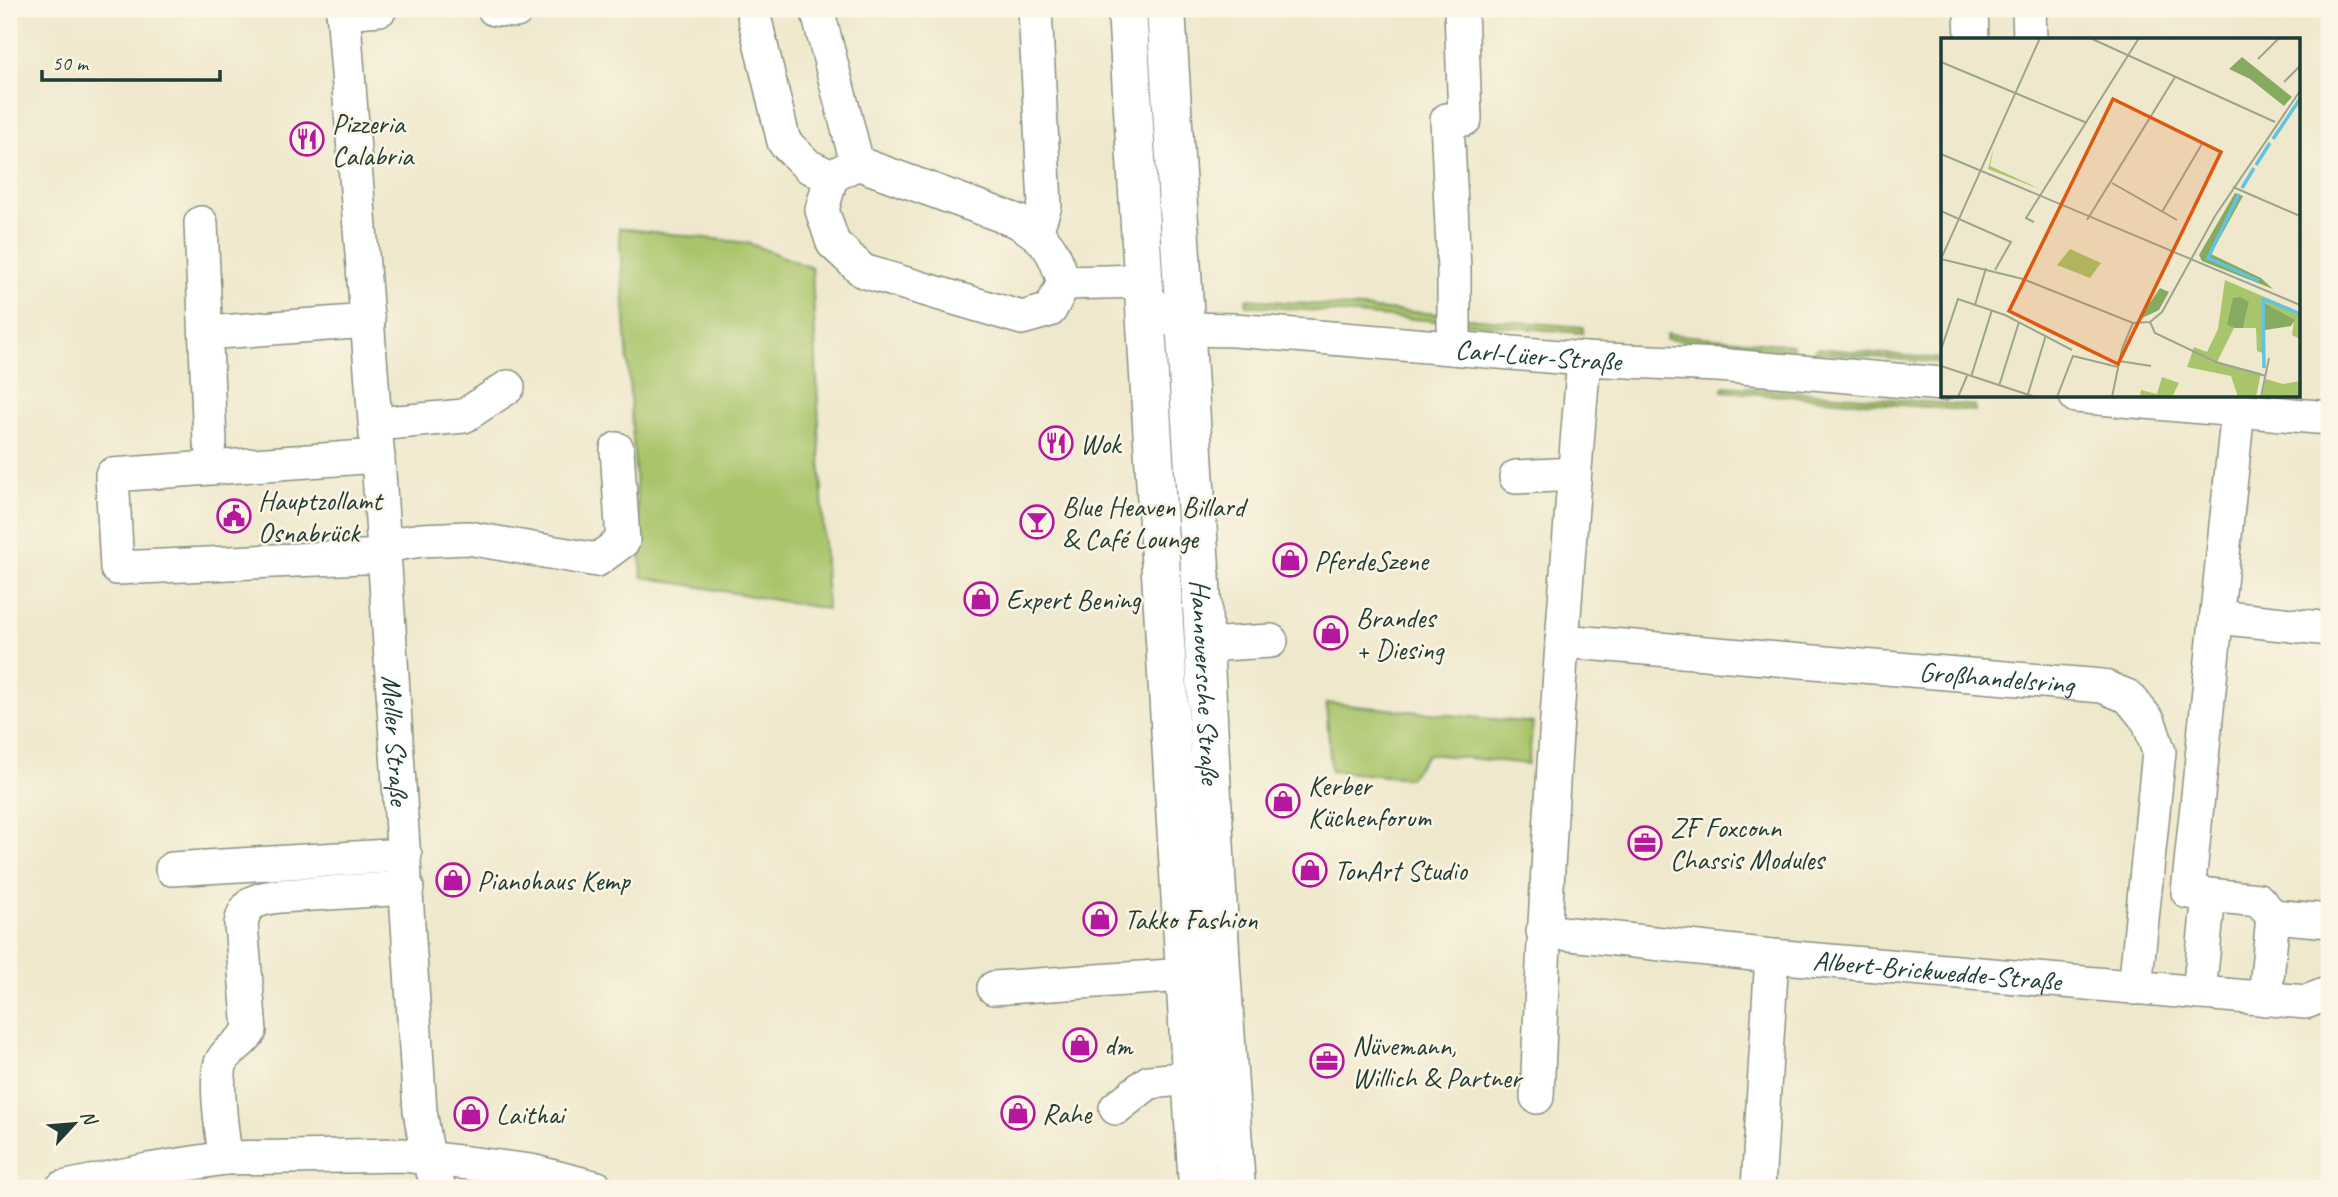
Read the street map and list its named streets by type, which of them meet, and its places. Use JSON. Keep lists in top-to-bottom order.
{
  "streets": {
    "main road": ["Hannoversche Straße"],
    "street": [
      "Carl-Lüer-Straße",
      "Großhandelsring",
      "Meller Straße",
      "Albert-Brickwedde-Straße"
    ]
  },
  "crossings": [
    ["Carl-Lüer-Straße", "Hannoversche Straße"],
    ["Großhandelsring", "Albert-Brickwedde-Straße"]
  ],
  "places": {
    "restaurant": ["Pizzeria Calabria", "Wok"],
    "public building": ["Hauptzollamt Osnabrück"],
    "bar": ["Blue Heaven Billard & Café Lounge"],
    "shop": [
      "PferdeSzene",
      "Expert Bening",
      "Brandes + Diesing",
      "Kerber Küchenforum",
      "TonArt Studio",
      "Pianohaus Kemp",
      "Takko Fashion",
      "dm",
      "Rahe",
      "Laithai"
    ],
    "office": ["ZF Foxconn Chassis Modules", "Nüvemann, Willich & Partner"]
  },
  "scale_bar": "50 m",
  "north": "top right"
}
